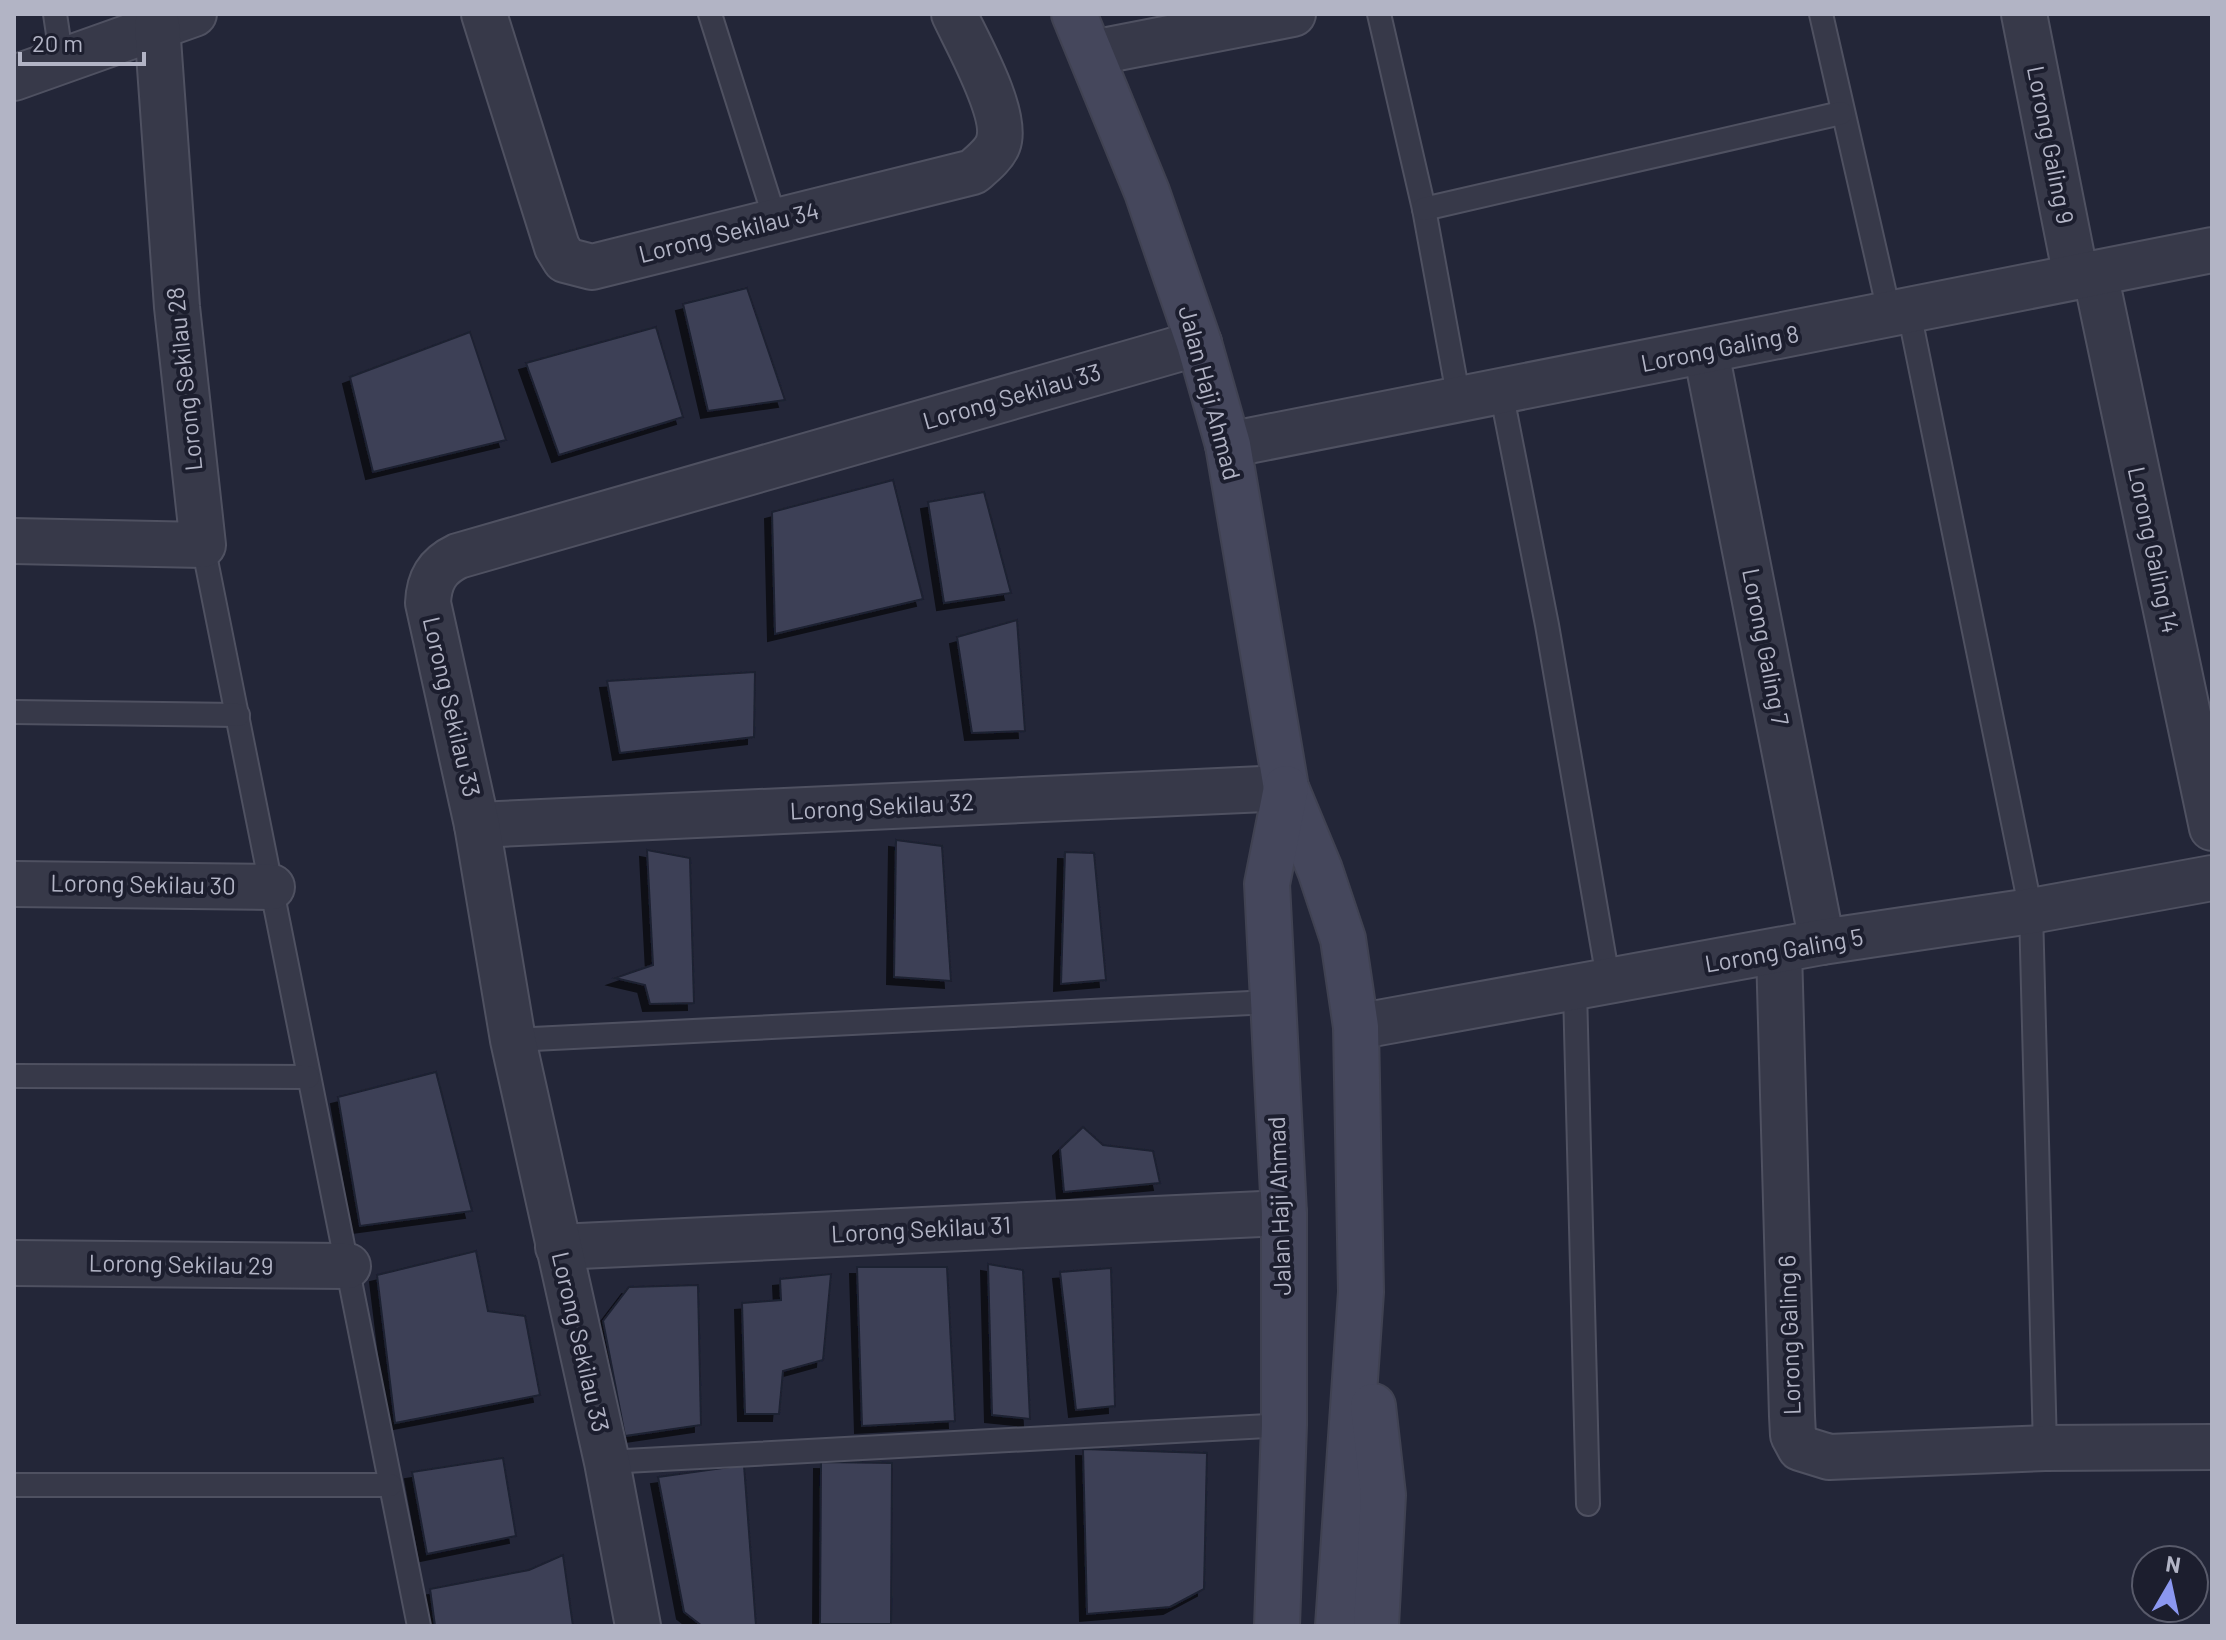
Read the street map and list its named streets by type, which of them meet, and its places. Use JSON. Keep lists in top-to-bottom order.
{
  "streets": {
    "street": [
      "Lorong Galing 9",
      "Lorong Sekilau 34",
      "Lorong Galing 8",
      "Lorong Sekilau 28",
      "Jalan Haji Ahmad",
      "Lorong Sekilau 33",
      "Lorong Galing 14",
      "Lorong Galing 7",
      "Lorong Sekilau 32",
      "Lorong Sekilau 30",
      "Lorong Galing 5",
      "Lorong Sekilau 31",
      "Lorong Sekilau 29",
      "Lorong Galing 6"
    ]
  },
  "crossings": [
    ["Lorong Galing 9", "Lorong Galing 8"],
    ["Lorong Galing 9", "Lorong Galing 14"],
    ["Lorong Galing 8", "Jalan Haji Ahmad"],
    ["Lorong Galing 8", "Lorong Galing 14"],
    ["Lorong Galing 8", "Lorong Galing 7"],
    ["Jalan Haji Ahmad", "Lorong Sekilau 33"],
    ["Jalan Haji Ahmad", "Lorong Sekilau 32"],
    ["Jalan Haji Ahmad", "Lorong Galing 5"],
    ["Jalan Haji Ahmad", "Lorong Sekilau 31"],
    ["Lorong Sekilau 33", "Lorong Sekilau 32"],
    ["Lorong Sekilau 33", "Lorong Sekilau 31"],
    ["Lorong Galing 7", "Lorong Galing 5"],
    ["Lorong Galing 5", "Lorong Galing 6"]
  ],
  "scale_bar": "20 m",
  "north": "top"
}
